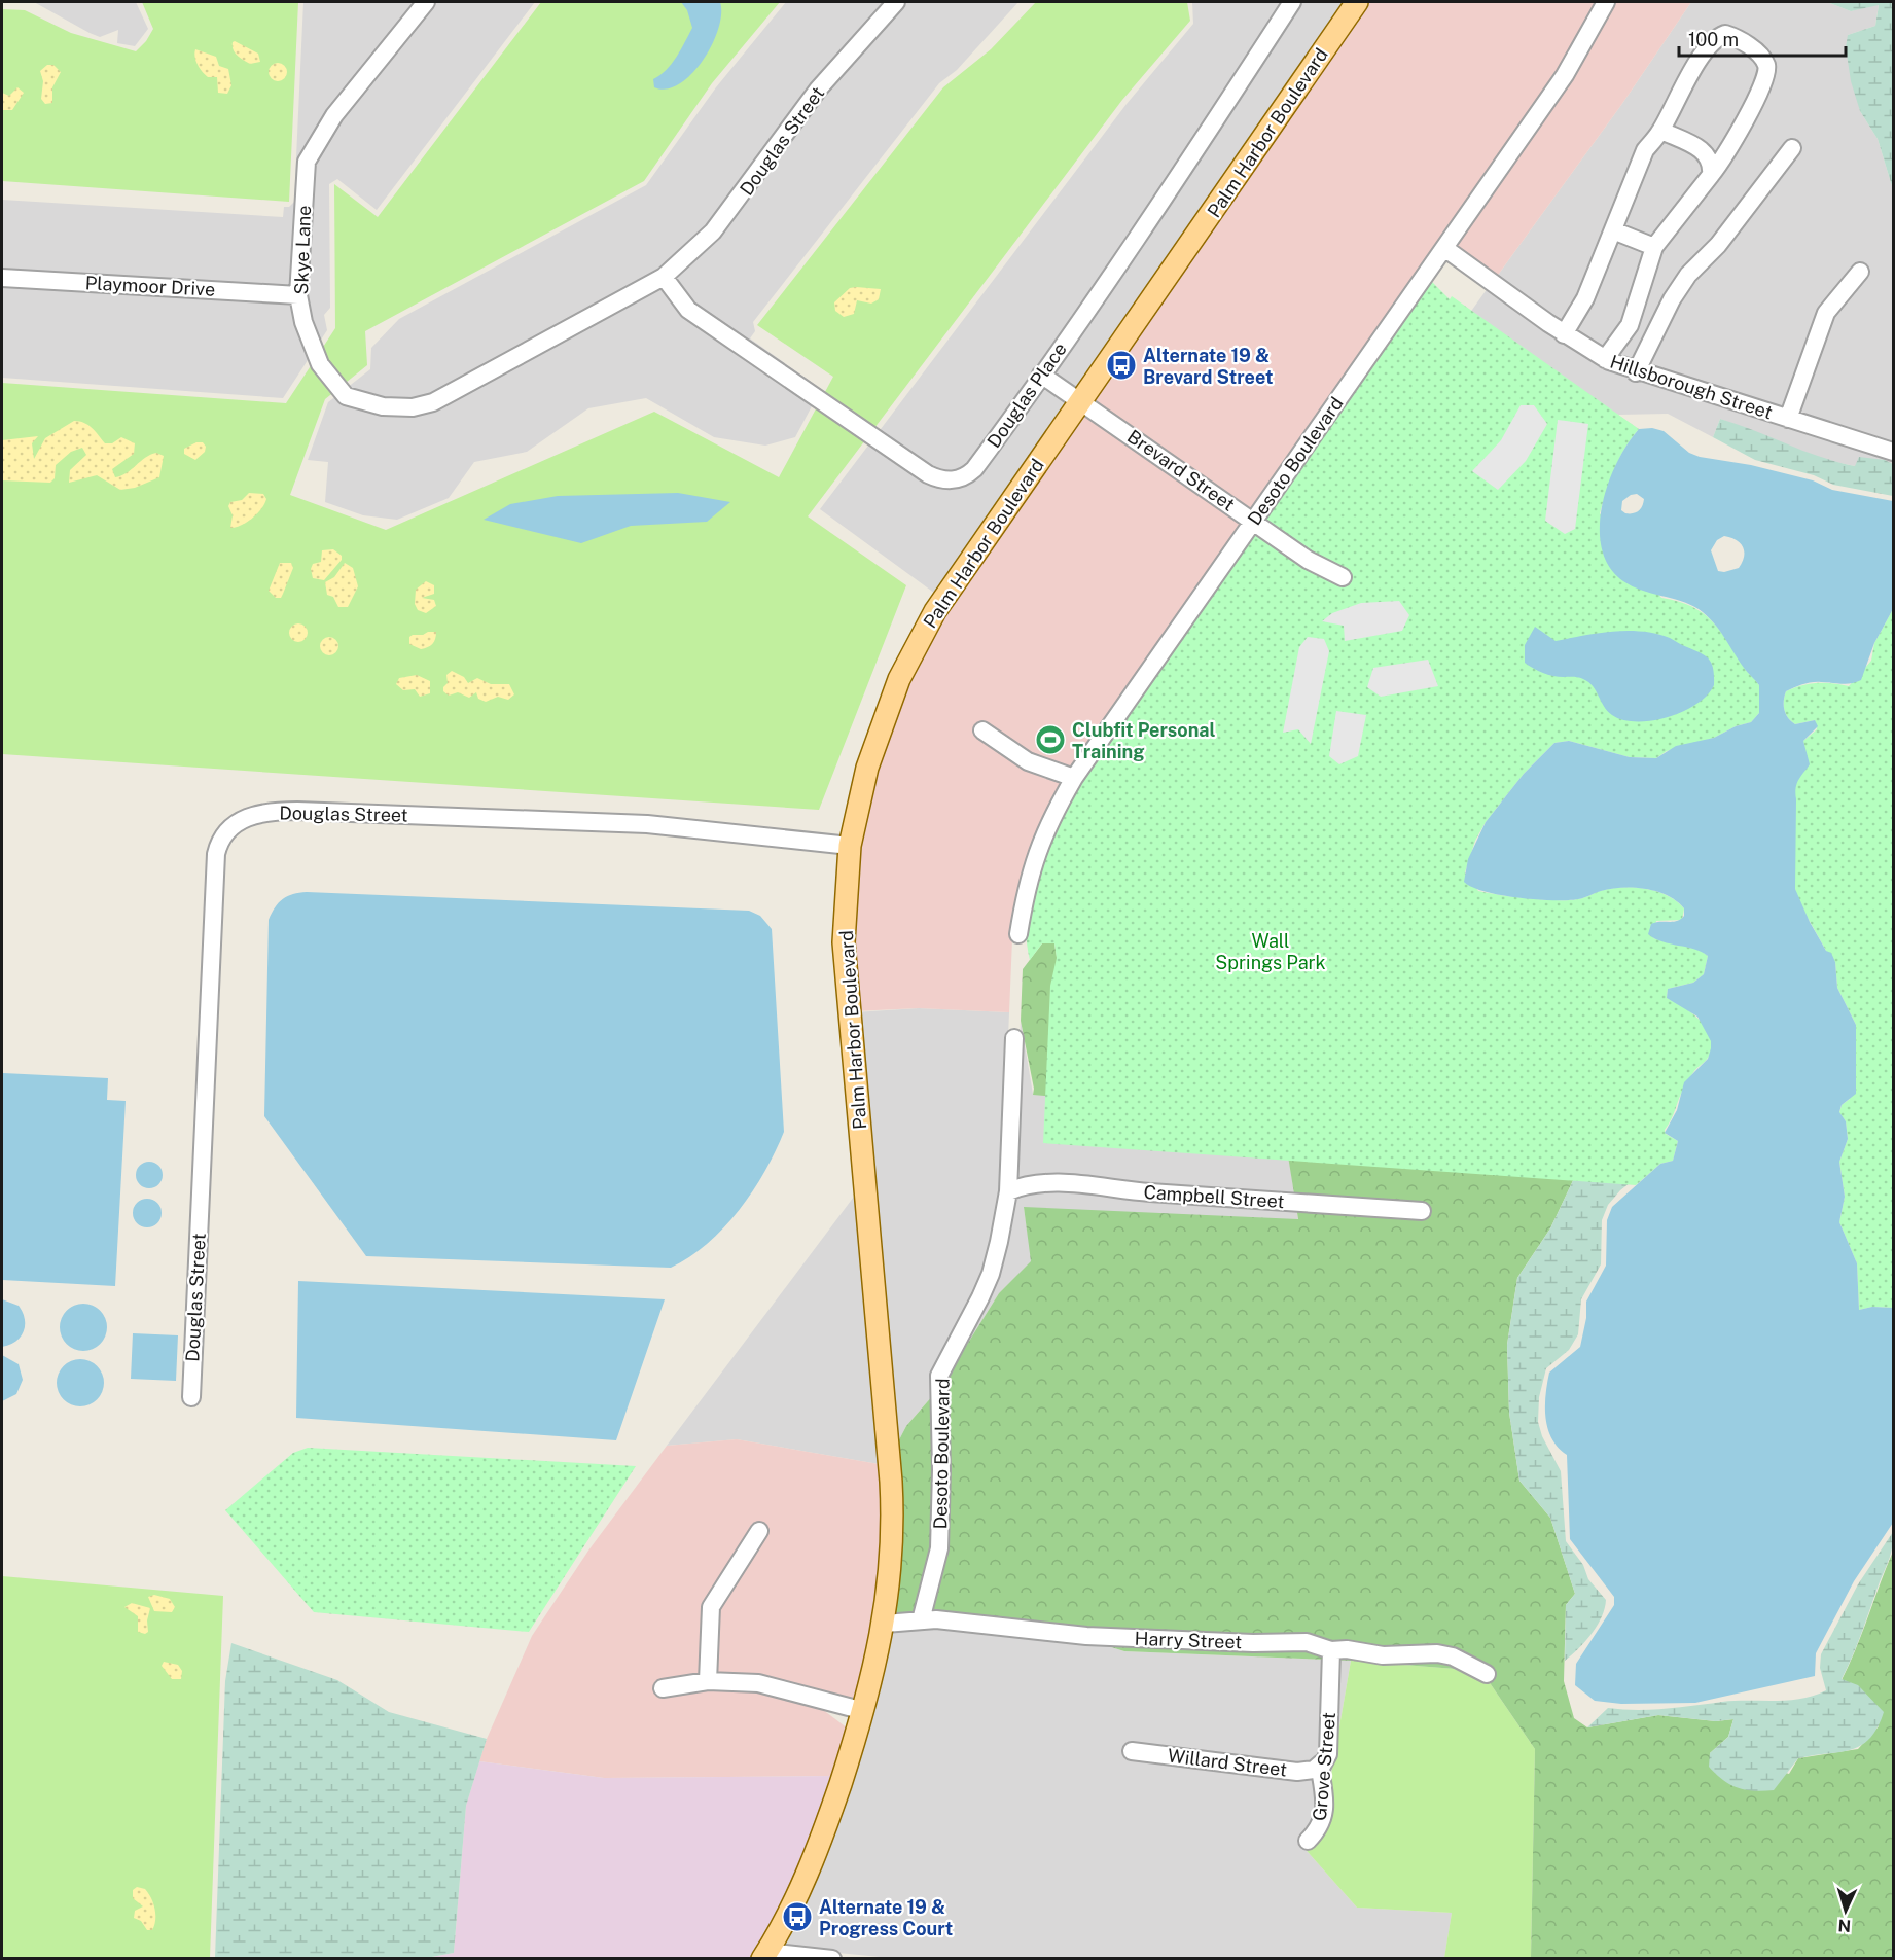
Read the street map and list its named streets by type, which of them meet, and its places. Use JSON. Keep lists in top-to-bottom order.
{
  "streets": {
    "main road": ["Palm Harbor Boulevard"],
    "street": [
      "Douglas Street",
      "Skye Lane",
      "Playmoor Drive",
      "Hillsborough Street",
      "Douglas Place",
      "Desoto Boulevard",
      "Brevard Street",
      "Campbell Street",
      "Harry Street",
      "Willard Street",
      "Grove Street"
    ]
  },
  "crossings": [
    ["Palm Harbor Boulevard", "Douglas Street"],
    ["Palm Harbor Boulevard", "Brevard Street"],
    ["Palm Harbor Boulevard", "Harry Street"],
    ["Douglas Street", "Skye Lane"],
    ["Douglas Street", "Douglas Place"],
    ["Skye Lane", "Playmoor Drive"],
    ["Skye Lane", "Douglas Place"],
    ["Hillsborough Street", "Desoto Boulevard"],
    ["Douglas Place", "Brevard Street"],
    ["Desoto Boulevard", "Brevard Street"],
    ["Desoto Boulevard", "Campbell Street"],
    ["Desoto Boulevard", "Harry Street"],
    ["Harry Street", "Grove Street"],
    ["Willard Street", "Grove Street"]
  ],
  "parks": ["Wall Springs Park"],
  "places": {
    "bus stop": ["Alternate 19 & Brevard Street", "Alternate 19 & Progress Court"],
    "sports": ["Clubfit Personal Training"]
  },
  "scale_bar": "100 m",
  "north": "bottom"
}
